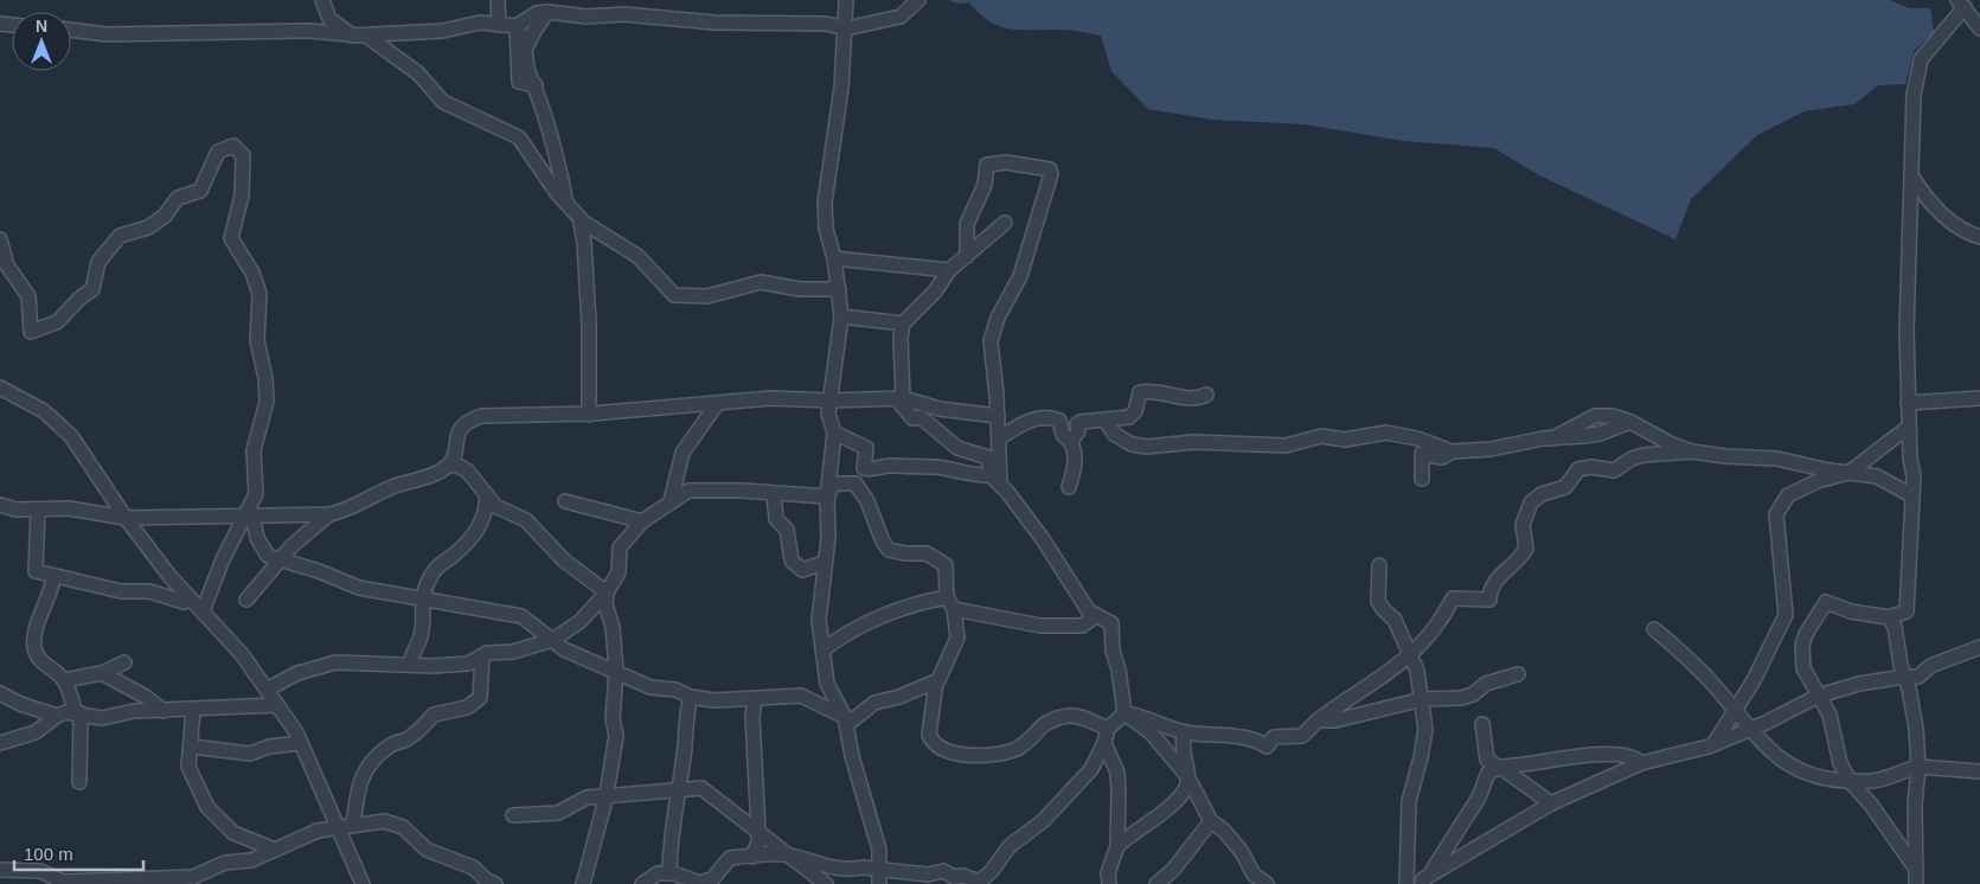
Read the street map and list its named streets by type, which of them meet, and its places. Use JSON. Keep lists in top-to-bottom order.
{
  "scale_bar": "100 m",
  "north": "top"
}
